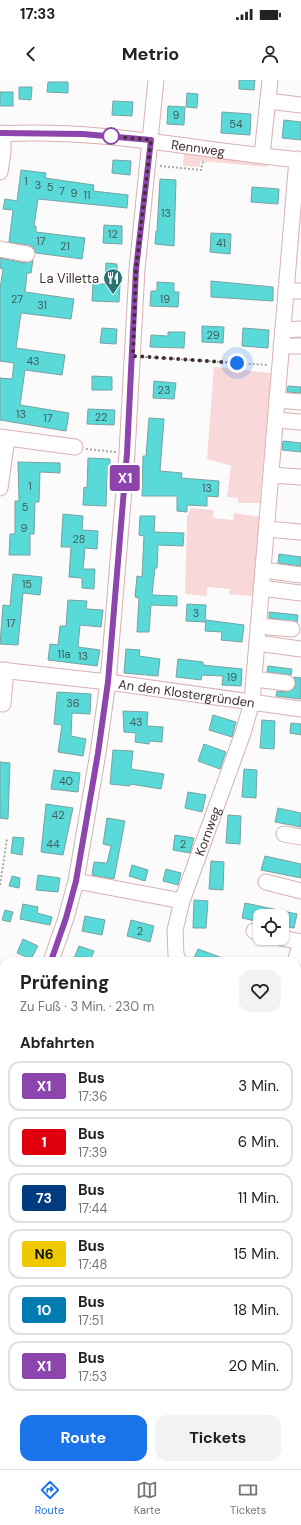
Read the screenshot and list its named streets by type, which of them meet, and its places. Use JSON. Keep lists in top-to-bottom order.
{
  "streets": {
    "street": ["Rennweg", "An den Klostergründen", "Kornweg"]
  },
  "crossings": [
    ["Rennweg", "Kornweg"],
    ["An den Klostergründen", "Kornweg"]
  ],
  "places": {
    "restaurant": ["La Villetta"]
  },
  "lines": ["bus line X1"],
  "house_numbers": [
    "9",
    "54",
    "1",
    "3",
    "5",
    "7",
    "9",
    "11",
    "13",
    "12",
    "17",
    "41",
    "21",
    "27",
    "19",
    "31",
    "29",
    "43",
    "23",
    "13",
    "22",
    "17",
    "1",
    "13",
    "5",
    "9",
    "28",
    "15",
    "3",
    "17",
    "11a",
    "13",
    "19",
    "36",
    "43",
    "40",
    "42",
    "44",
    "2",
    "2"
  ],
  "page": {
    "status": "17:33",
    "header": "Metrio",
    "on_map": "X1",
    "heading": [
      ["Prüfening", "Zu Fuß · 3 Min. · 230 m"],
      "Abfahrten"
    ],
    "list": [
      {
        "mark": "X1",
        "name": "Bus",
        "note": "17:36",
        "value": "3 Min."
      },
      {
        "mark": "1",
        "name": "Bus",
        "note": "17:39",
        "value": "6 Min."
      },
      {
        "mark": "73",
        "name": "Bus",
        "note": "17:44",
        "value": "11 Min."
      },
      {
        "mark": "N6",
        "name": "Bus",
        "note": "17:48",
        "value": "15 Min."
      },
      {
        "mark": "10",
        "name": "Bus",
        "note": "17:51",
        "value": "18 Min."
      },
      {
        "mark": "X1",
        "name": "Bus",
        "note": "17:53",
        "value": "20 Min."
      }
    ],
    "buttons": ["Route", "Tickets"],
    "tabs": ["Route", "Karte", "Tickets"]
  }
}
